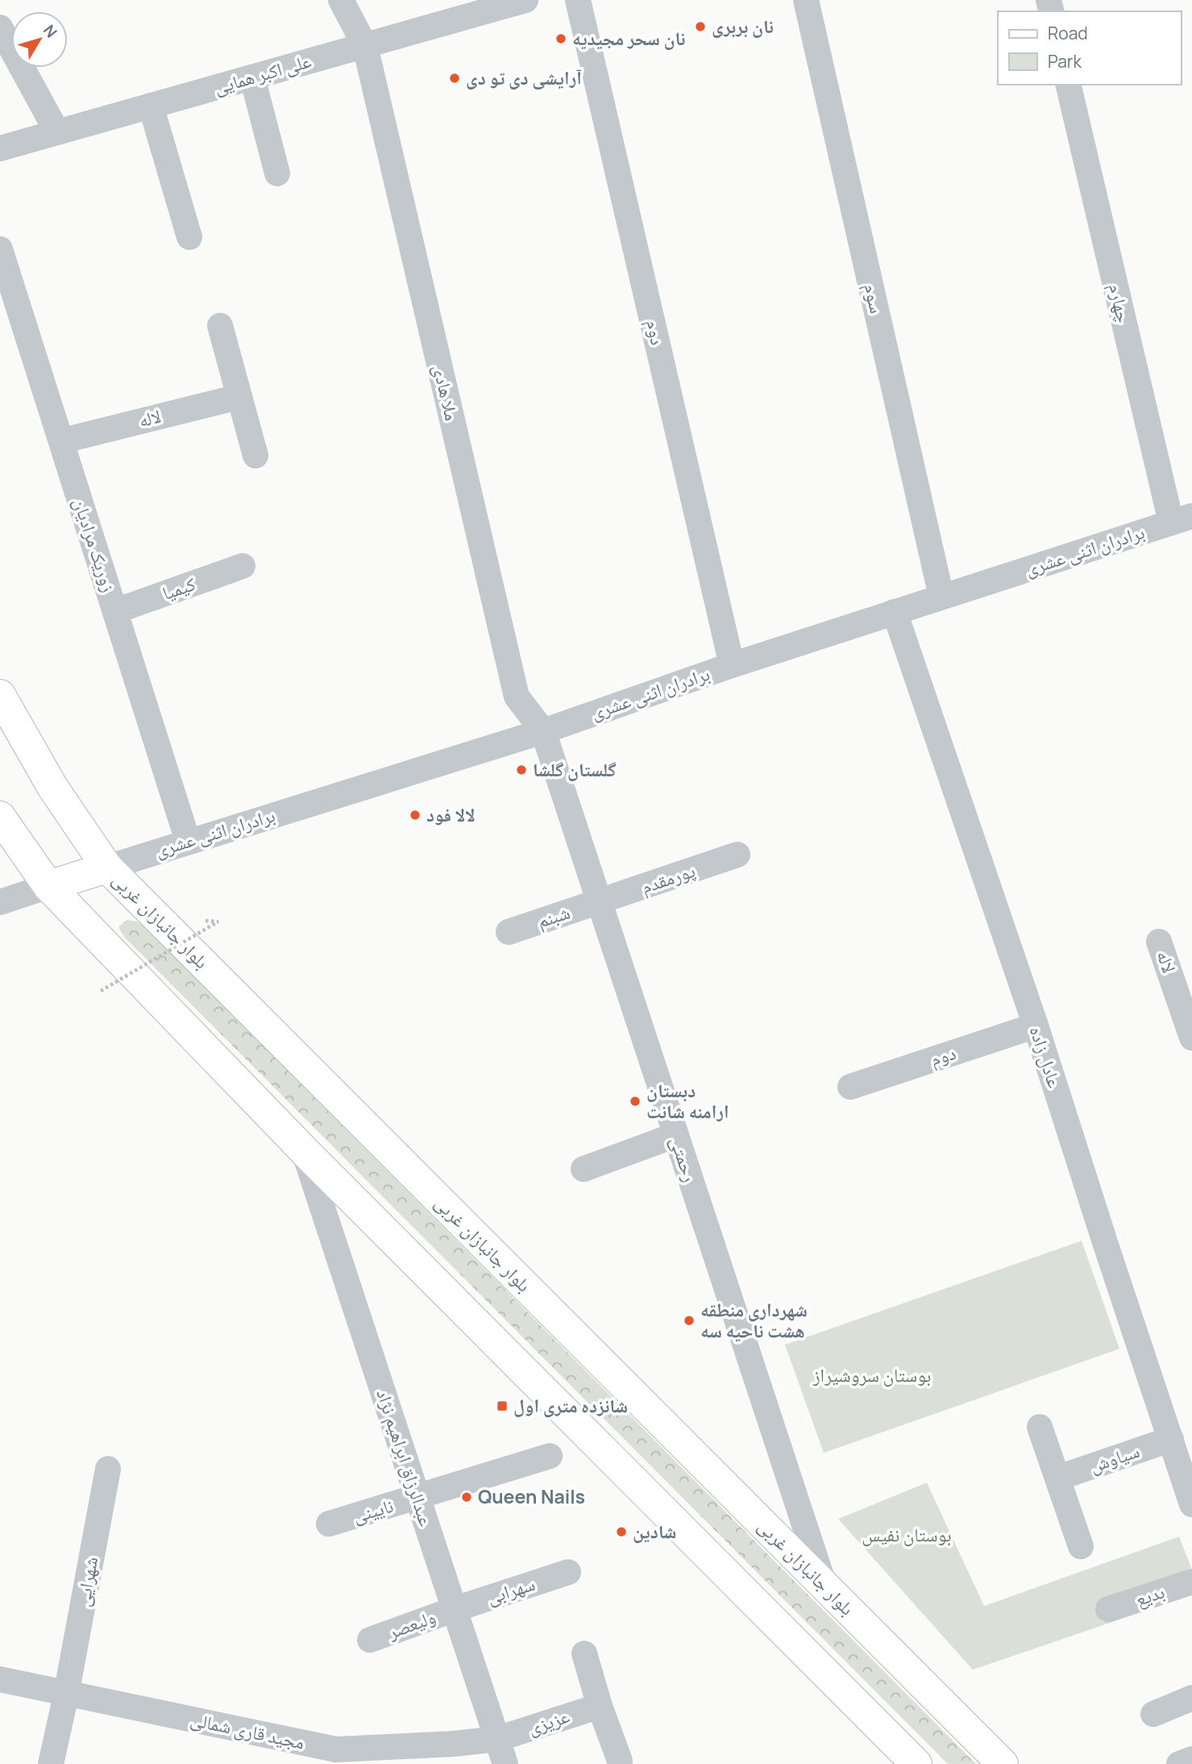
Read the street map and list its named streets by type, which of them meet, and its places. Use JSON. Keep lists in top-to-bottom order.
{
  "streets": {
    "main road": ["بلوار جانبازان غربی"],
    "street": [
      "علی اکبر همایی",
      "سوم",
      "چهارم",
      "دوم",
      "ملا هادی",
      "لاله",
      "زوریک مرادیان",
      "برادران اثنی عشری",
      "کیمیا",
      "پورمقدم",
      "شبنم",
      "عادل زاده",
      "رحمتی",
      "عبدالرزاق ابراهیم نژاد",
      "سیاوش",
      "نایینی",
      "شهرایی",
      "سهرابی",
      "بدیع",
      "ولیعصر",
      "عزیزی",
      "مجید قاری شمالی"
    ]
  },
  "crossings": [
    ["علی اکبر همایی", "ملا هادی"],
    ["سوم", "برادران اثنی عشری"],
    ["چهارم", "برادران اثنی عشری"],
    ["دوم", "برادران اثنی عشری"],
    ["دوم", "عادل زاده"],
    ["ملا هادی", "برادران اثنی عشری"],
    ["ملا هادی", "رحمتی"],
    ["لاله", "زوریک مرادیان"],
    ["زوریک مرادیان", "برادران اثنی عشری"],
    ["زوریک مرادیان", "کیمیا"],
    ["برادران اثنی عشری", "بلوار جانبازان غربی"],
    ["برادران اثنی عشری", "عادل زاده"],
    ["برادران اثنی عشری", "رحمتی"],
    ["پورمقدم", "شبنم"],
    ["پورمقدم", "رحمتی"],
    ["شبنم", "رحمتی"],
    ["بلوار جانبازان غربی", "رحمتی"],
    ["عادل زاده", "سیاوش"],
    ["عبدالرزاق ابراهیم نژاد", "نایینی"],
    ["عبدالرزاق ابراهیم نژاد", "سهرابی"],
    ["عبدالرزاق ابراهیم نژاد", "ولیعصر"],
    ["عبدالرزاق ابراهیم نژاد", "عزیزی"],
    ["عبدالرزاق ابراهیم نژاد", "مجید قاری شمالی"],
    ["شهرایی", "مجید قاری شمالی"],
    ["سهرابی", "ولیعصر"],
    ["عزیزی", "مجید قاری شمالی"]
  ],
  "parks": ["بوستان سروشیراز", "بوستان نفیس"],
  "places": {
    "other": [
      "نان بربرى",
      "نان سحر مجیدیه",
      "آرایشی دی تو دی",
      "گلستان گلشا",
      "لالا فود",
      "دبستان ارامنه شانت",
      "شهرداری منطقه هشت ناحیه سه",
      "Queen Nails",
      "شادین"
    ],
    "transit": ["شانزده متری اول"]
  },
  "legend": ["Road", "Park"],
  "north": "top right"
}
